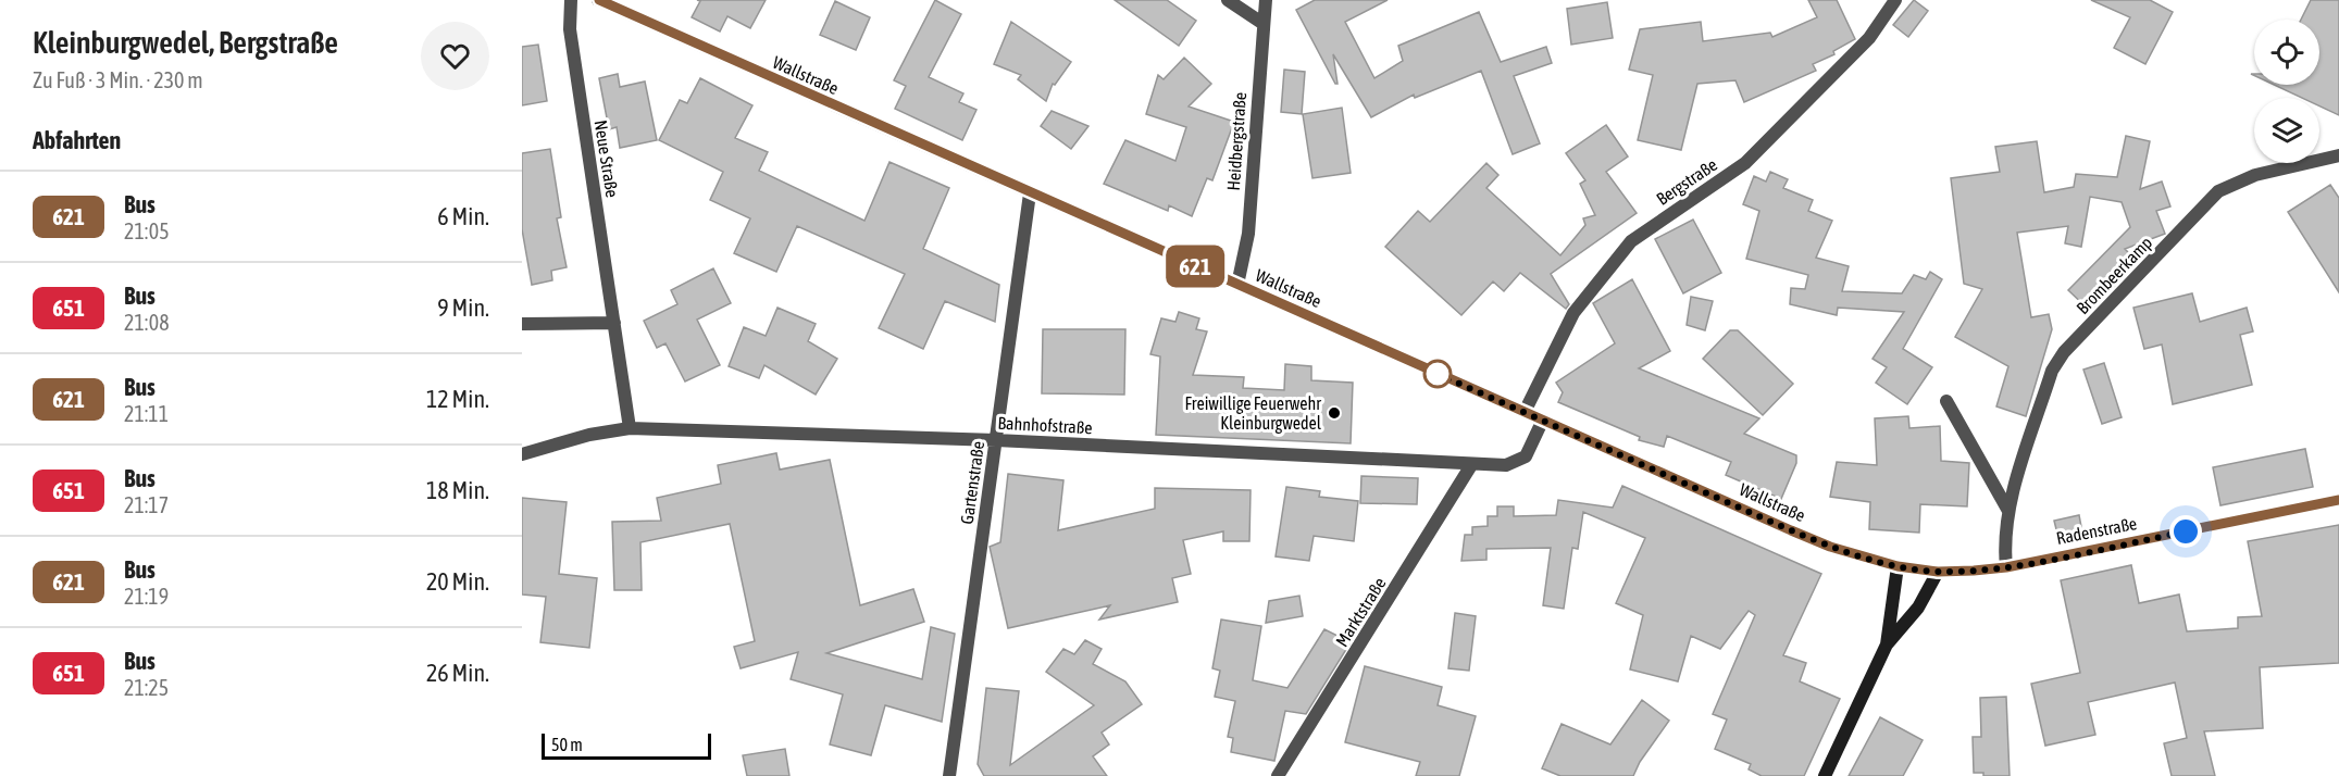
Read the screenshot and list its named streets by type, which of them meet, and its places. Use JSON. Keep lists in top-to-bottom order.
{
  "streets": {
    "street": [
      "Wallstraße",
      "Heidbergstraße",
      "Neue Straße",
      "Bergstraße",
      "Brombeerkamp",
      "Bahnhofstraße",
      "Gartenstraße",
      "Radenstraße",
      "Marktstraße"
    ]
  },
  "crossings": [
    ["Wallstraße", "Heidbergstraße"],
    ["Wallstraße", "Bergstraße"],
    ["Wallstraße", "Bahnhofstraße"],
    ["Wallstraße", "Gartenstraße"],
    ["Wallstraße", "Radenstraße"],
    ["Neue Straße", "Bahnhofstraße"],
    ["Brombeerkamp", "Radenstraße"],
    ["Bahnhofstraße", "Gartenstraße"],
    ["Bahnhofstraße", "Marktstraße"]
  ],
  "places": ["Freiwillige Feuerwehr Kleinburgwedel"],
  "lines": ["bus line 621"],
  "scale_bar": "50 m",
  "page": {
    "heading": [
      ["Kleinburgwedel, Bergstraße", "Zu Fuß · 3 Min. · 230 m"],
      "Abfahrten"
    ],
    "on_map": "621",
    "list": [
      {
        "mark": "621",
        "name": "Bus",
        "note": "21:05",
        "value": "6 Min."
      },
      {
        "mark": "651",
        "name": "Bus",
        "note": "21:08",
        "value": "9 Min."
      },
      {
        "mark": "621",
        "name": "Bus",
        "note": "21:11",
        "value": "12 Min."
      },
      {
        "mark": "651",
        "name": "Bus",
        "note": "21:17",
        "value": "18 Min."
      },
      {
        "mark": "621",
        "name": "Bus",
        "note": "21:19",
        "value": "20 Min."
      },
      {
        "mark": "651",
        "name": "Bus",
        "note": "21:25",
        "value": "26 Min."
      }
    ],
    "scale": "50 m"
  }
}
